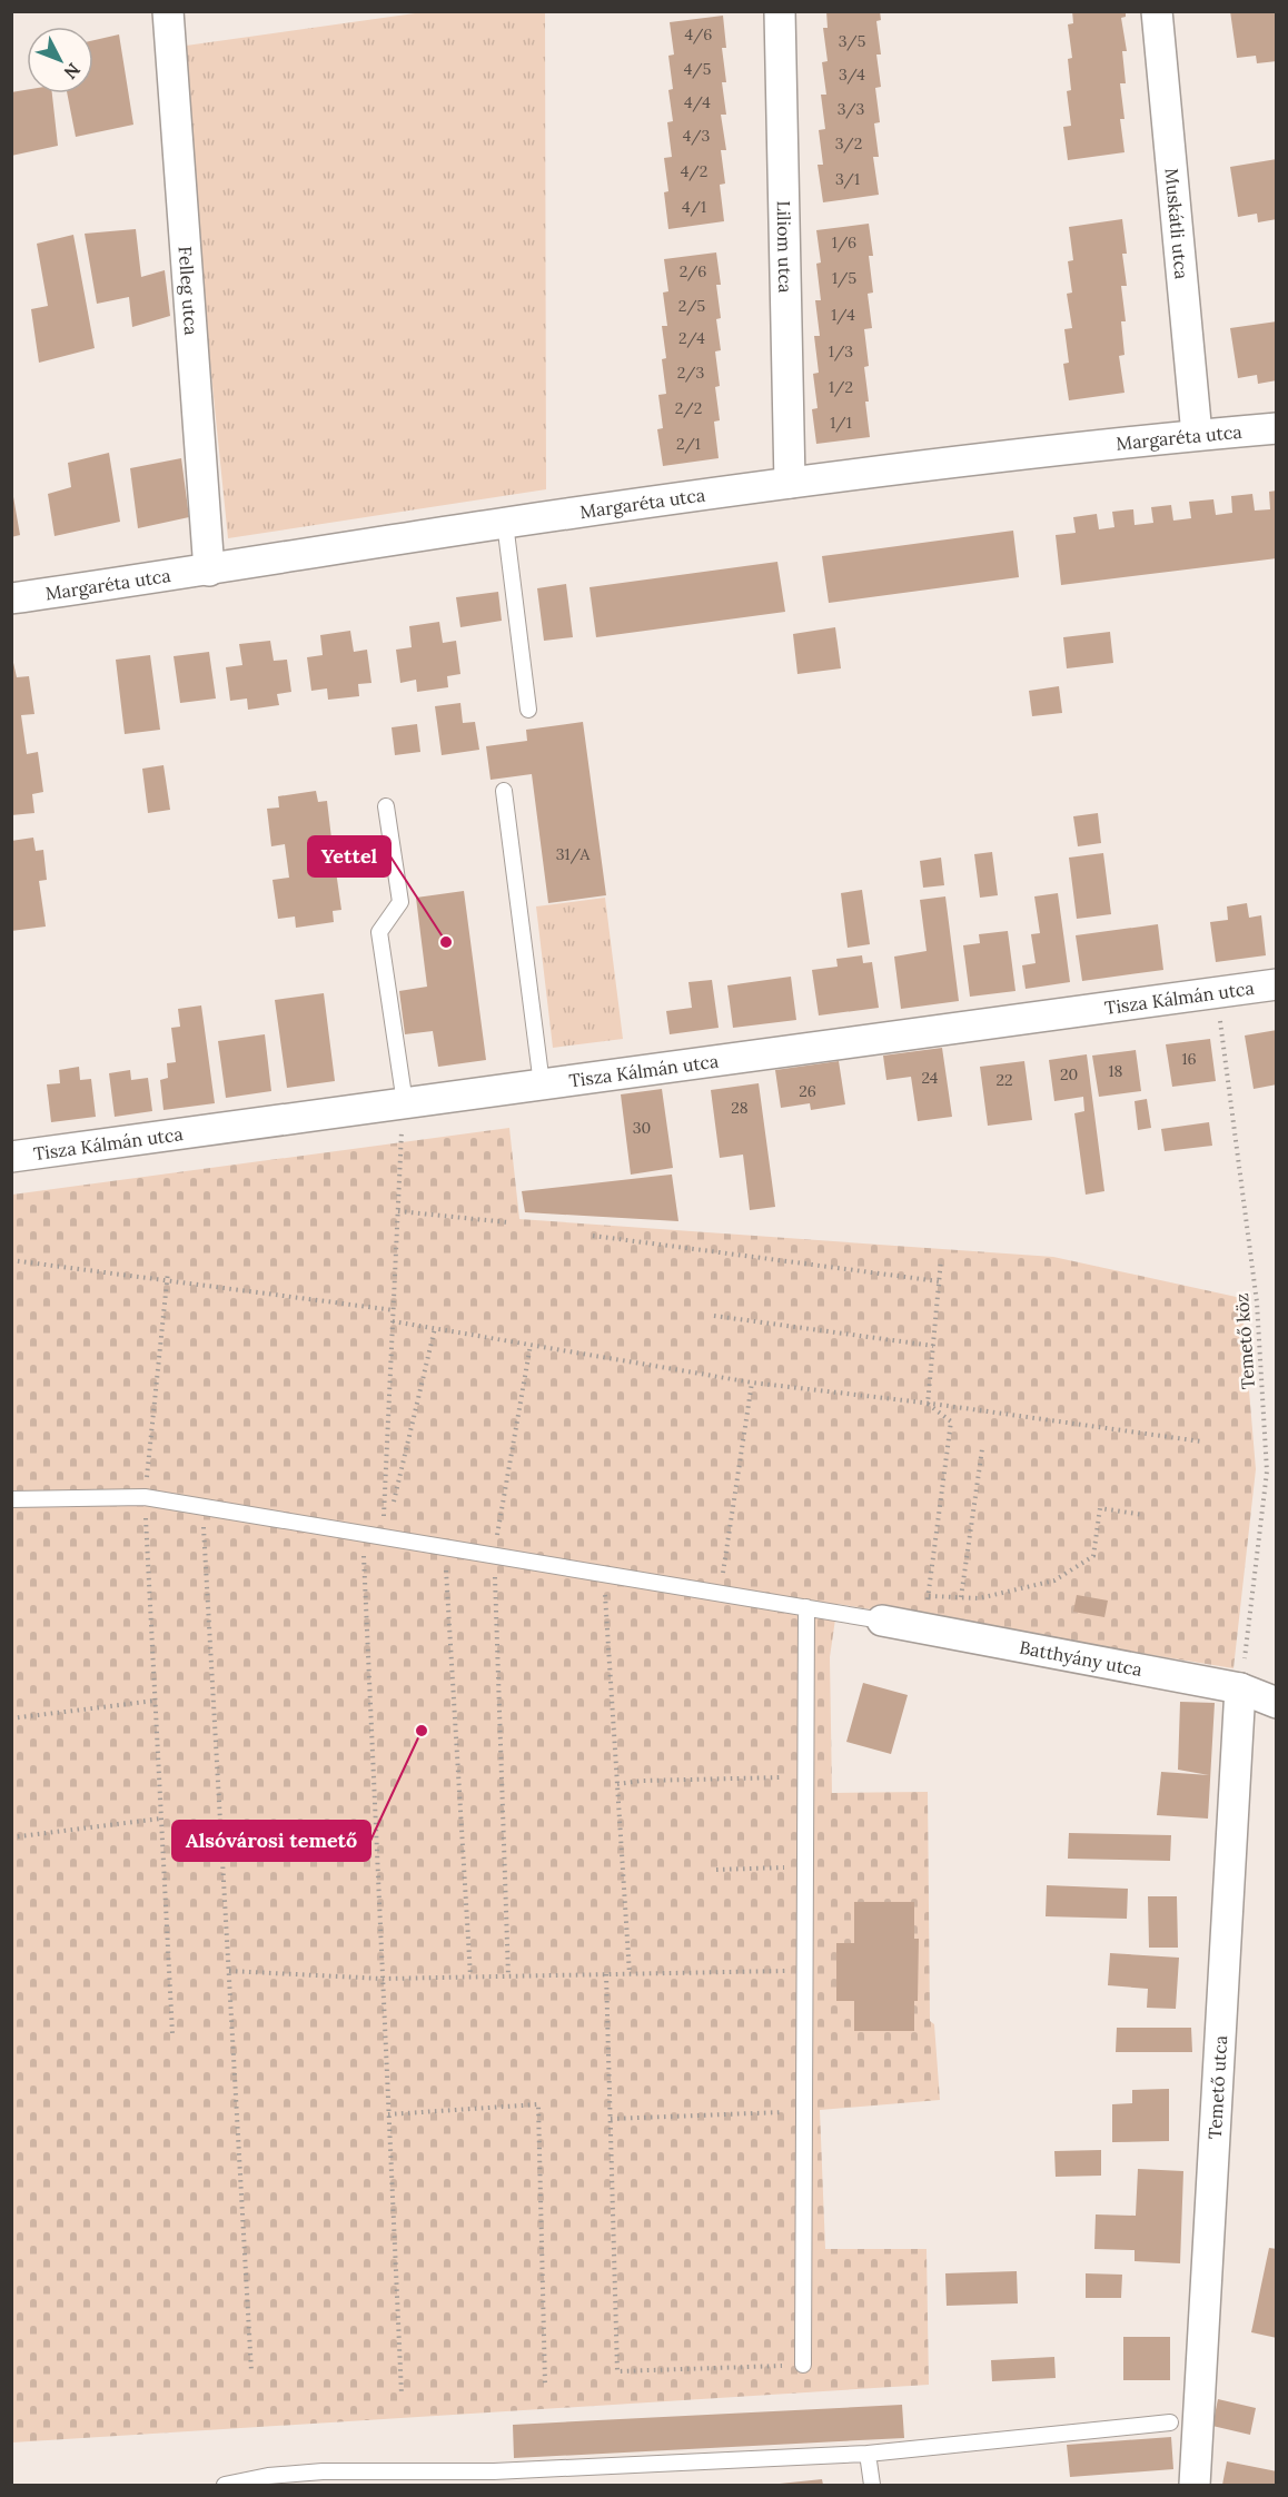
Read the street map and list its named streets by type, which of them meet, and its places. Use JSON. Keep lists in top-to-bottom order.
{
  "streets": {
    "street": [
      "Muskátli utca",
      "Liliom utca",
      "Felleg utca",
      "Margaréta utca",
      "Tisza Kálmán utca",
      "Batthyány utca",
      "Temető utca"
    ],
    "path": ["Temető köz"]
  },
  "crossings": [
    ["Muskátli utca", "Margaréta utca"],
    ["Liliom utca", "Margaréta utca"],
    ["Felleg utca", "Margaréta utca"],
    ["Tisza Kálmán utca", "Temető köz"],
    ["Temető köz", "Batthyány utca"],
    ["Temető köz", "Temető utca"],
    ["Batthyány utca", "Temető utca"]
  ],
  "places": ["Yettel", "Alsóvárosi temető"],
  "house_numbers": [
    "4/6",
    "3/5",
    "4/5",
    "3/4",
    "4/4",
    "3/3",
    "4/3",
    "3/2",
    "4/2",
    "3/1",
    "4/1",
    "1/6",
    "2/6",
    "1/5",
    "2/5",
    "1/4",
    "2/4",
    "1/3",
    "2/3",
    "1/2",
    "2/2",
    "1/1",
    "2/1",
    "31/A",
    "16",
    "18",
    "20",
    "24",
    "22",
    "26",
    "28",
    "30"
  ],
  "north": "bottom right"
}
